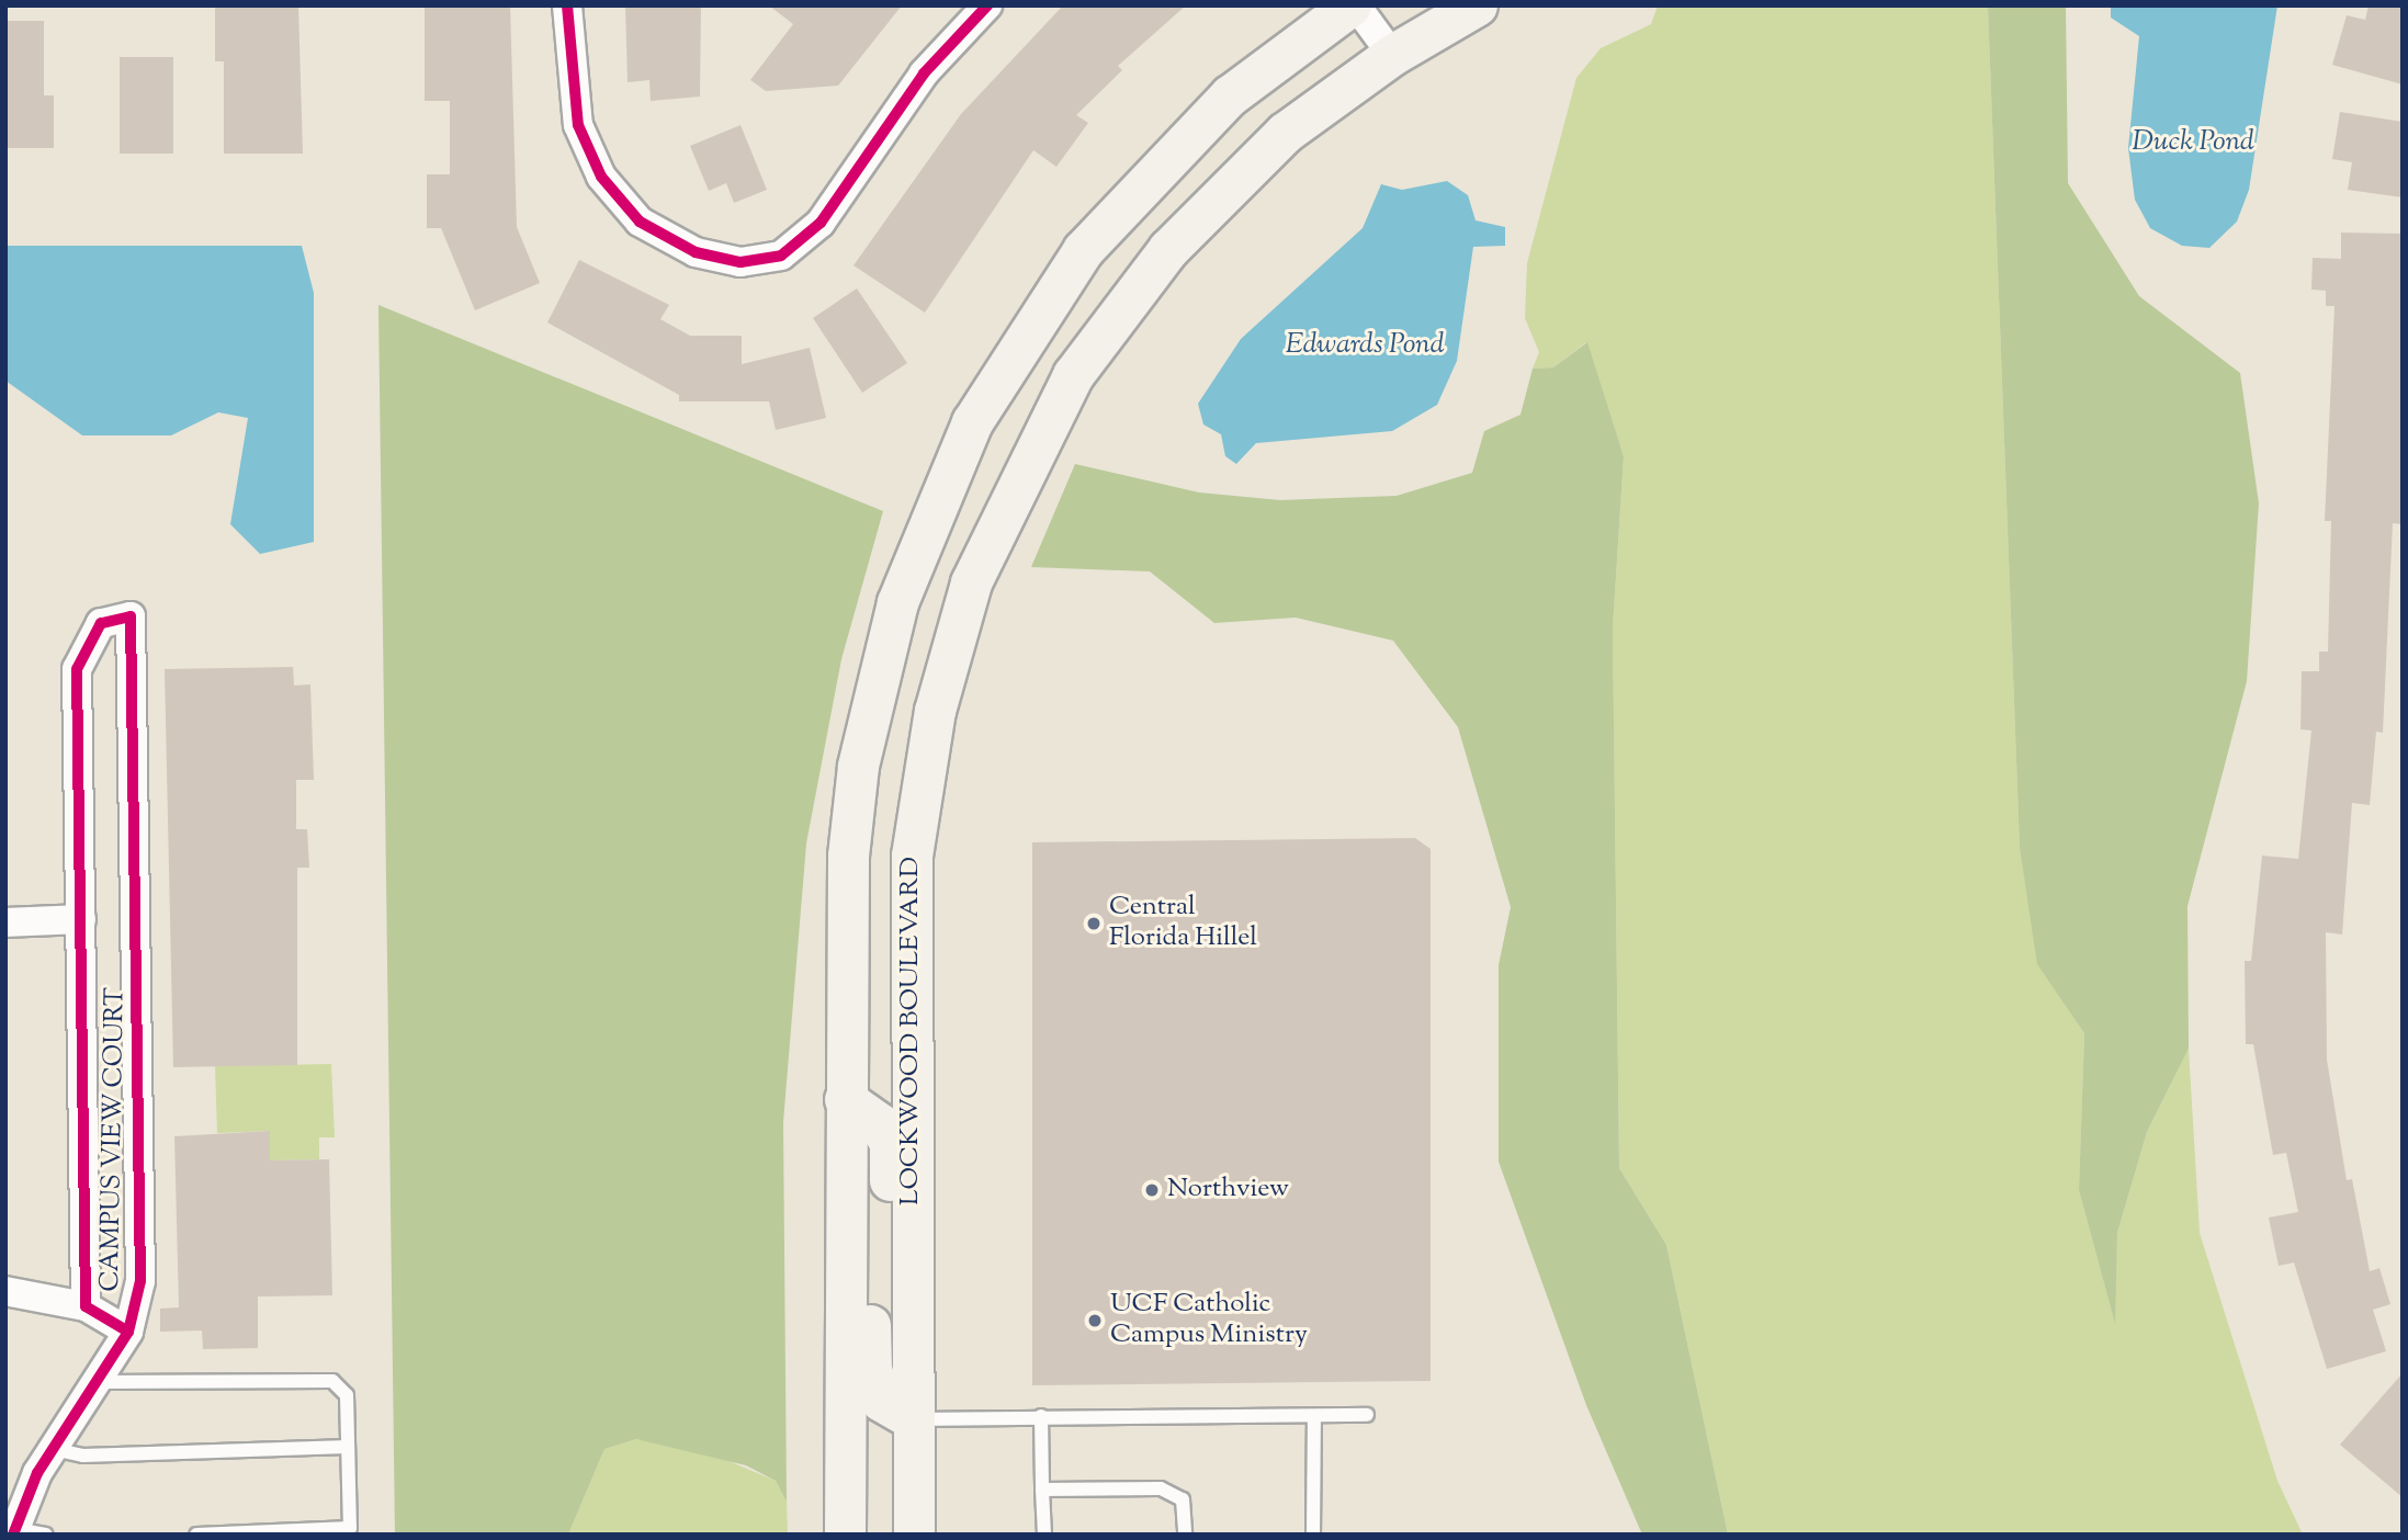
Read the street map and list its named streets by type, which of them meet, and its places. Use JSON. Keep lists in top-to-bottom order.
{
  "streets": {
    "main road": ["LOCKWOOD BOULEVARD"],
    "street": ["CAMPUS VIEW COURT"]
  },
  "water": ["Duck Pond", "Edwards Pond"],
  "places": ["Central Florida Hillel", "Northview", "UCF Catholic Campus Ministry"]
}
